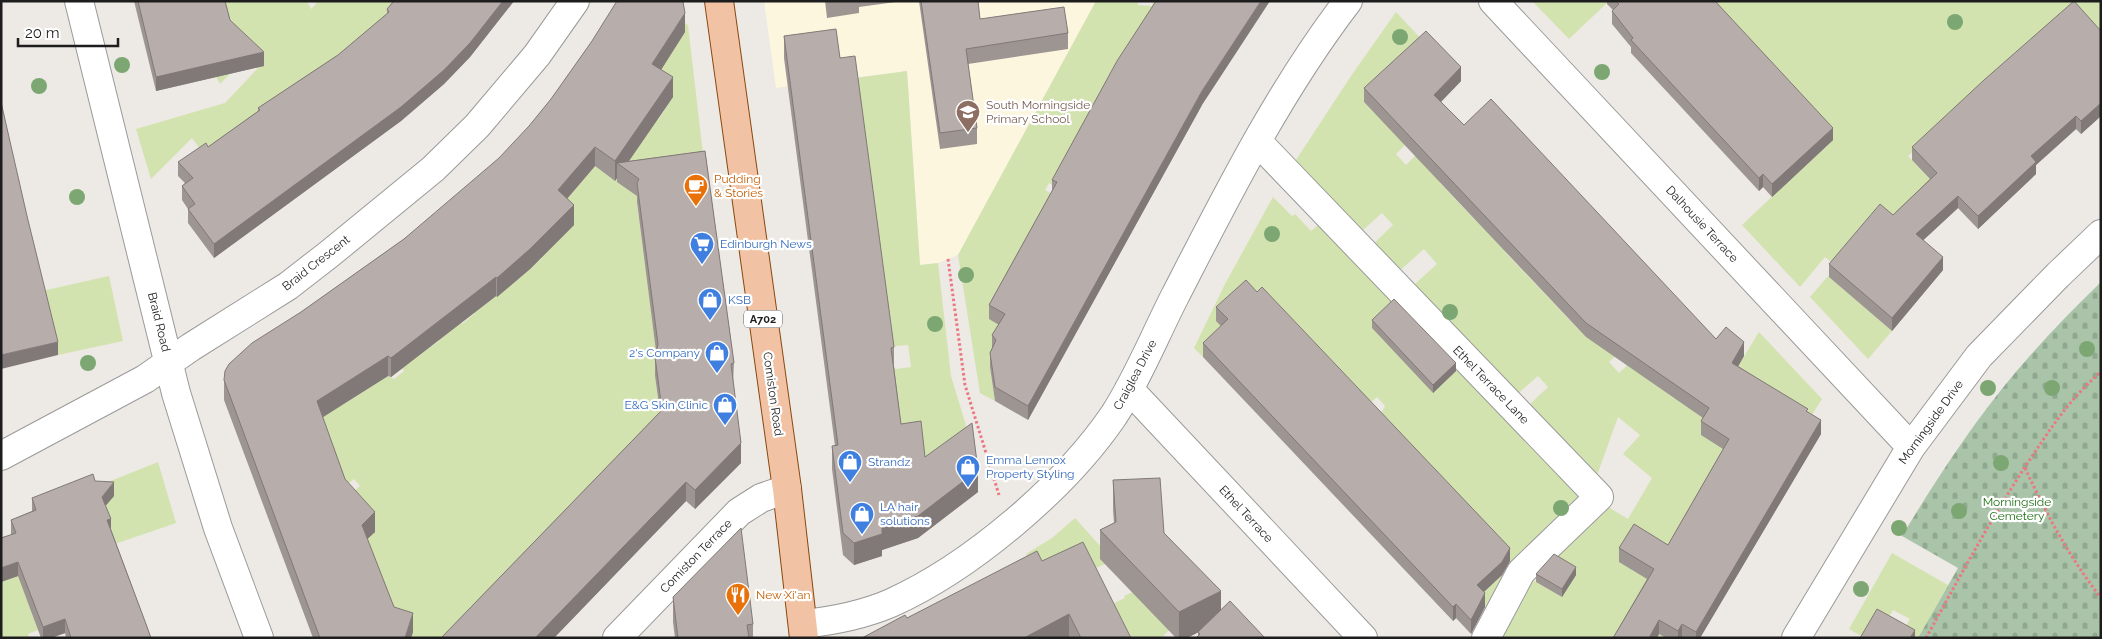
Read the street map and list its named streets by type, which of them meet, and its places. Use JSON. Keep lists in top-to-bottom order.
{
  "streets": {
    "main road": ["A702", "Comiston Road"],
    "street": [
      "Dalhousie Terrace",
      "Braid Crescent",
      "Braid Road",
      "Craiglea Drive",
      "Ethel Terrace Lane",
      "Morningside Drive",
      "Ethel Terrace",
      "Comiston Terrace"
    ]
  },
  "crossings": [
    ["Dalhousie Terrace", "Morningside Drive"],
    ["Braid Crescent", "Braid Road"],
    ["Craiglea Drive", "Ethel Terrace Lane"],
    ["Craiglea Drive", "Comiston Road"],
    ["Craiglea Drive", "Ethel Terrace"],
    ["Comiston Road", "Comiston Terrace"]
  ],
  "parks": ["Morningside Cemetery"],
  "places": {
    "school or university": ["South Morningside Primary School"],
    "cafe": ["Pudding & Stories"],
    "supermarket": ["Edinburgh News"],
    "shop": [
      "KSB",
      "2's Company",
      "E&G Skin Clinic",
      "Strandz",
      "Emma Lennox Property Styling",
      "LA hair solutions"
    ],
    "restaurant": ["New Xi'an"]
  },
  "scale_bar": "20 m"
}
